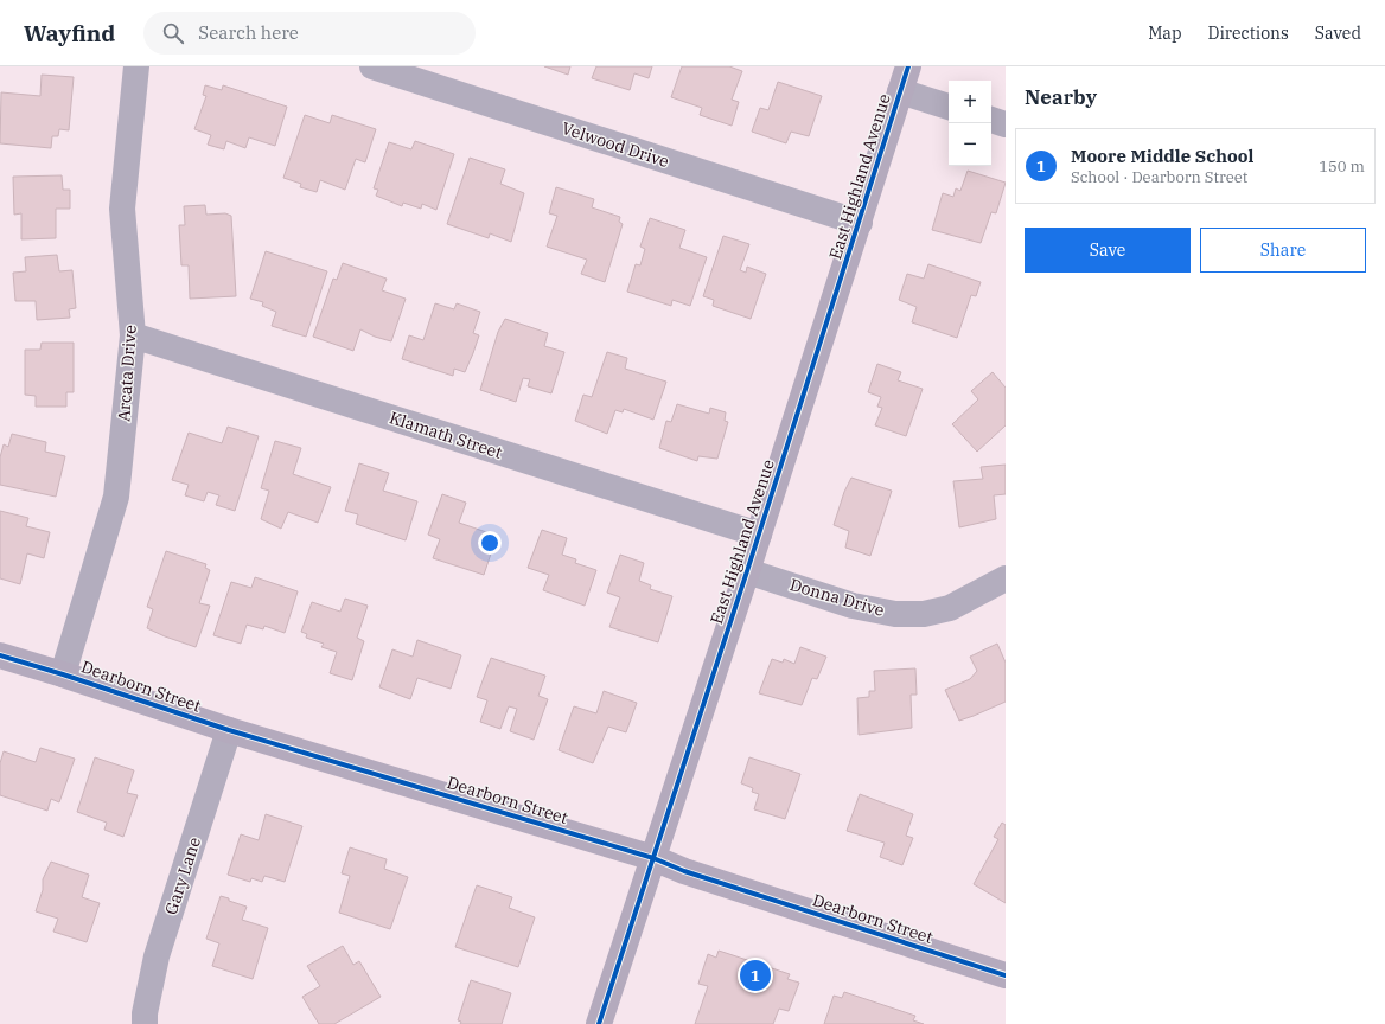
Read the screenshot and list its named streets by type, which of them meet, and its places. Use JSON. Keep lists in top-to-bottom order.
{
  "streets": {
    "street": [
      "Velwood Drive",
      "East Highland Avenue",
      "Arcata Drive",
      "Klamath Street",
      "Donna Drive",
      "Dearborn Street",
      "Gary Lane"
    ]
  },
  "crossings": [
    ["Velwood Drive", "East Highland Avenue"],
    ["East Highland Avenue", "Klamath Street"],
    ["East Highland Avenue", "Donna Drive"],
    ["East Highland Avenue", "Dearborn Street"],
    ["Arcata Drive", "Klamath Street"],
    ["Arcata Drive", "Dearborn Street"],
    ["Dearborn Street", "Gary Lane"]
  ],
  "page": {
    "header": "Wayfind",
    "search": "Search here",
    "nav": ["Map", "Directions", "Saved"],
    "heading": "Nearby",
    "map_buttons": ["+", "−"],
    "list": [
      {
        "mark": "1",
        "name": "Moore Middle School",
        "note": "School · Dearborn Street",
        "value": "150 m"
      }
    ],
    "buttons": ["Save", "Share"],
    "pins": "1"
  }
}
